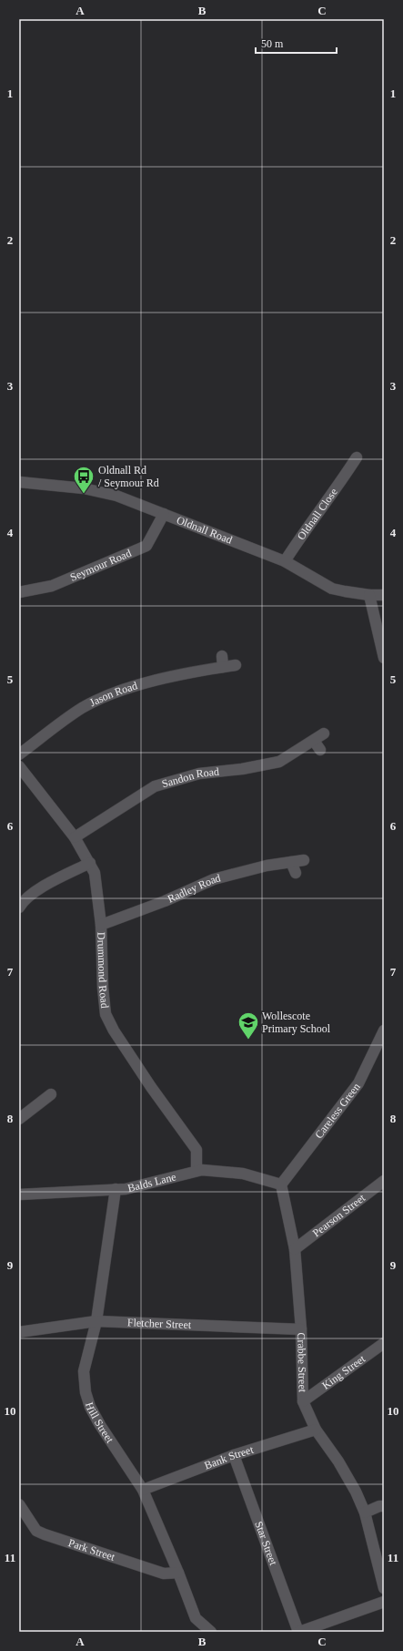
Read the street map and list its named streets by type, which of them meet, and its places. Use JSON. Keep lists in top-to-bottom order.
{
  "streets": {
    "street": [
      "Oldnall Close",
      "Oldnall Road",
      "Seymour Road",
      "Jason Road",
      "Sandon Road",
      "Radley Road",
      "Drummond Road",
      "Careless Green",
      "Balds Lane",
      "Pearson Street",
      "Fletcher Street",
      "Crabbe Street",
      "King Street",
      "Hill Street",
      "Bank Street",
      "Star Street",
      "Park Street"
    ]
  },
  "crossings": [
    ["Oldnall Close", "Oldnall Road"],
    ["Oldnall Road", "Seymour Road"],
    ["Sandon Road", "Drummond Road"],
    ["Radley Road", "Drummond Road"],
    ["Drummond Road", "Balds Lane"],
    ["Careless Green", "Balds Lane"],
    ["Careless Green", "Crabbe Street"],
    ["Balds Lane", "Crabbe Street"],
    ["Balds Lane", "Hill Street"],
    ["Pearson Street", "Crabbe Street"],
    ["Fletcher Street", "Crabbe Street"],
    ["Fletcher Street", "Hill Street"],
    ["Crabbe Street", "King Street"],
    ["Crabbe Street", "Bank Street"],
    ["Hill Street", "Bank Street"],
    ["Hill Street", "Park Street"],
    ["Bank Street", "Star Street"]
  ],
  "places": {
    "bus stop": ["Oldnall Rd / Seymour Rd"],
    "school or university": ["Wollescote Primary School"]
  },
  "scale_bar": "50 m",
  "grid": {
    "columns": ["A", "B", "C"],
    "rows": [
      "1",
      "2",
      "3",
      "4",
      "5",
      "6",
      "7",
      "8",
      "9",
      "10",
      "11"
    ]
  }
}
